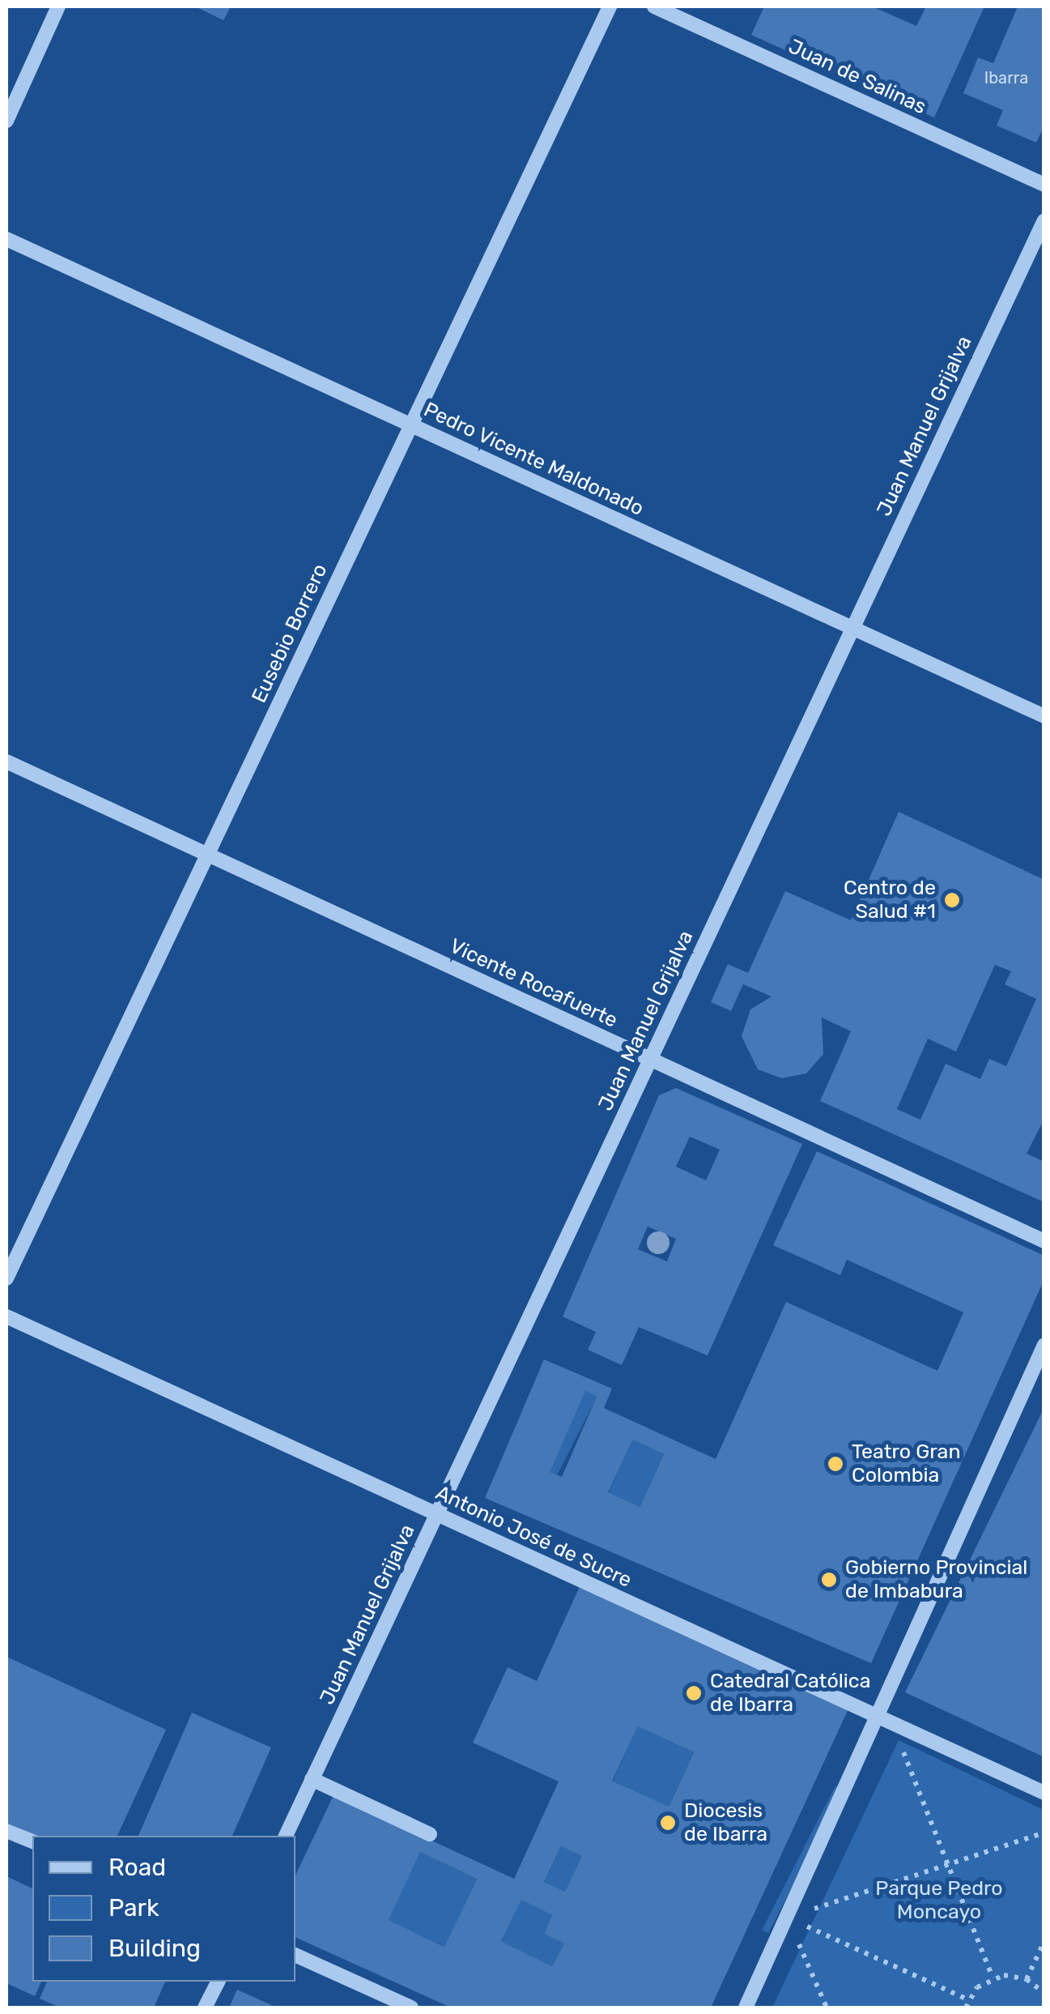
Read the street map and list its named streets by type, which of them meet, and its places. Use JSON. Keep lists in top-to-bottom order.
{
  "streets": {
    "street": [
      "Juan de Salinas",
      "Juan Manuel Grijalva",
      "Pedro Vicente Maldonado",
      "Eusebio Borrero",
      "Vicente Rocafuerte",
      "Antonio José de Sucre"
    ]
  },
  "crossings": [
    ["Juan Manuel Grijalva", "Pedro Vicente Maldonado"],
    ["Juan Manuel Grijalva", "Vicente Rocafuerte"],
    ["Juan Manuel Grijalva", "Antonio José de Sucre"],
    ["Pedro Vicente Maldonado", "Eusebio Borrero"],
    ["Eusebio Borrero", "Vicente Rocafuerte"]
  ],
  "parks": ["Parque Pedro Moncayo"],
  "places": [
    "Centro de Salud #1",
    "Teatro Gran Colombia",
    "Gobierno Provincial de Imbabura",
    "Catedral Católica de Ibarra",
    "Diocesis de Ibarra"
  ],
  "house_numbers": ["Ibarra"],
  "legend": ["Road", "Park", "Building"]
}
